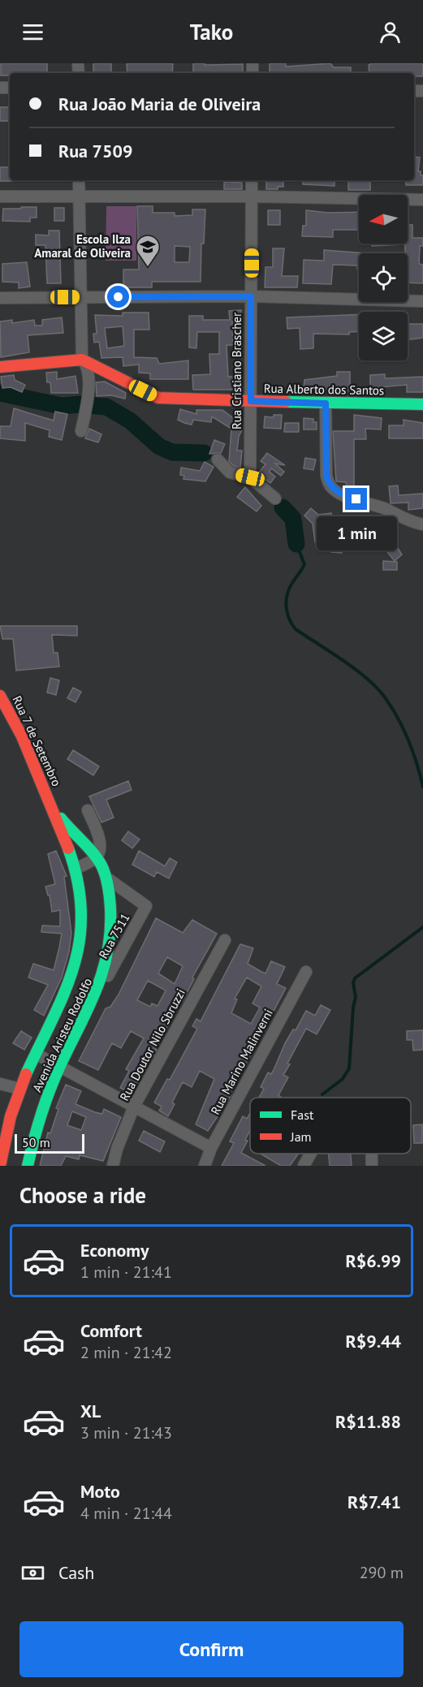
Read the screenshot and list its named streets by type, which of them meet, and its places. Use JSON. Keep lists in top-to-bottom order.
{
  "streets": {
    "street": [
      "Rua Cristiano Brascher",
      "Rua Alberto dos Santos",
      "Rua 7 de Setembro",
      "Rua 7511",
      "Avenida Aristeu Rodolfo",
      "Rua Doutor Nilo Sbruzzi",
      "Rua Marino Malinverni"
    ]
  },
  "crossings": [
    ["Rua Cristiano Brascher", "Rua Alberto dos Santos"],
    ["Rua 7 de Setembro", "Avenida Aristeu Rodolfo"],
    ["Rua 7511", "Avenida Aristeu Rodolfo"]
  ],
  "places": {
    "school or university": ["Escola Ilza Amaral de Oliveira"]
  },
  "legend": ["Fast", "Jam"],
  "scale_bar": "50 m",
  "north": "left",
  "page": {
    "header": "Tako",
    "banner": ["Rua João Maria de Oliveira", "Rua 7509"],
    "bubble": "1 min",
    "scale": "50 m",
    "heading": "Choose a ride",
    "list": [
      {
        "name": "Economy",
        "note": "1 min · 21:41",
        "value": "R$6.99"
      },
      {
        "name": "Comfort",
        "note": "2 min · 21:42",
        "value": "R$9.44"
      },
      {
        "name": "XL",
        "note": "3 min · 21:43",
        "value": "R$11.88"
      },
      {
        "name": "Moto",
        "note": "4 min · 21:44",
        "value": "R$7.41"
      }
    ],
    "pay": ["Cash", "290 m"],
    "buttons": "Confirm"
  }
}
